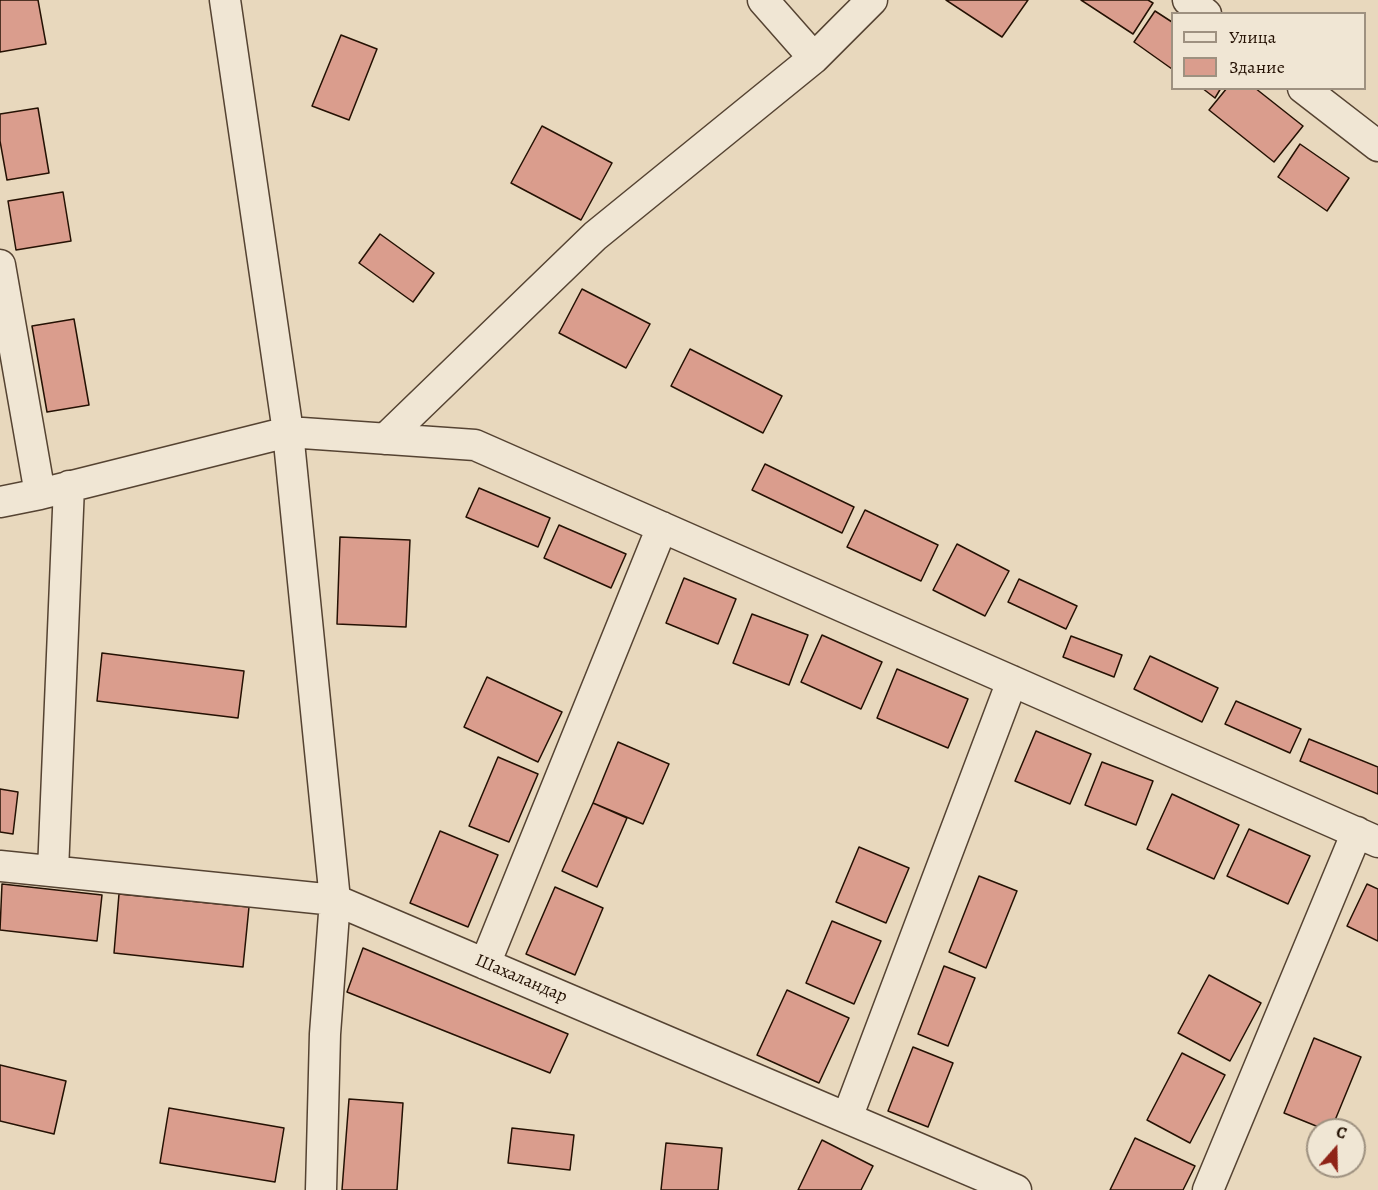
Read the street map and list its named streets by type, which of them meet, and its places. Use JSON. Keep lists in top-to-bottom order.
{
  "streets": {
    "street": ["Шахаландар"]
  },
  "legend": ["Улица", "Здание"],
  "north": "top"
}
